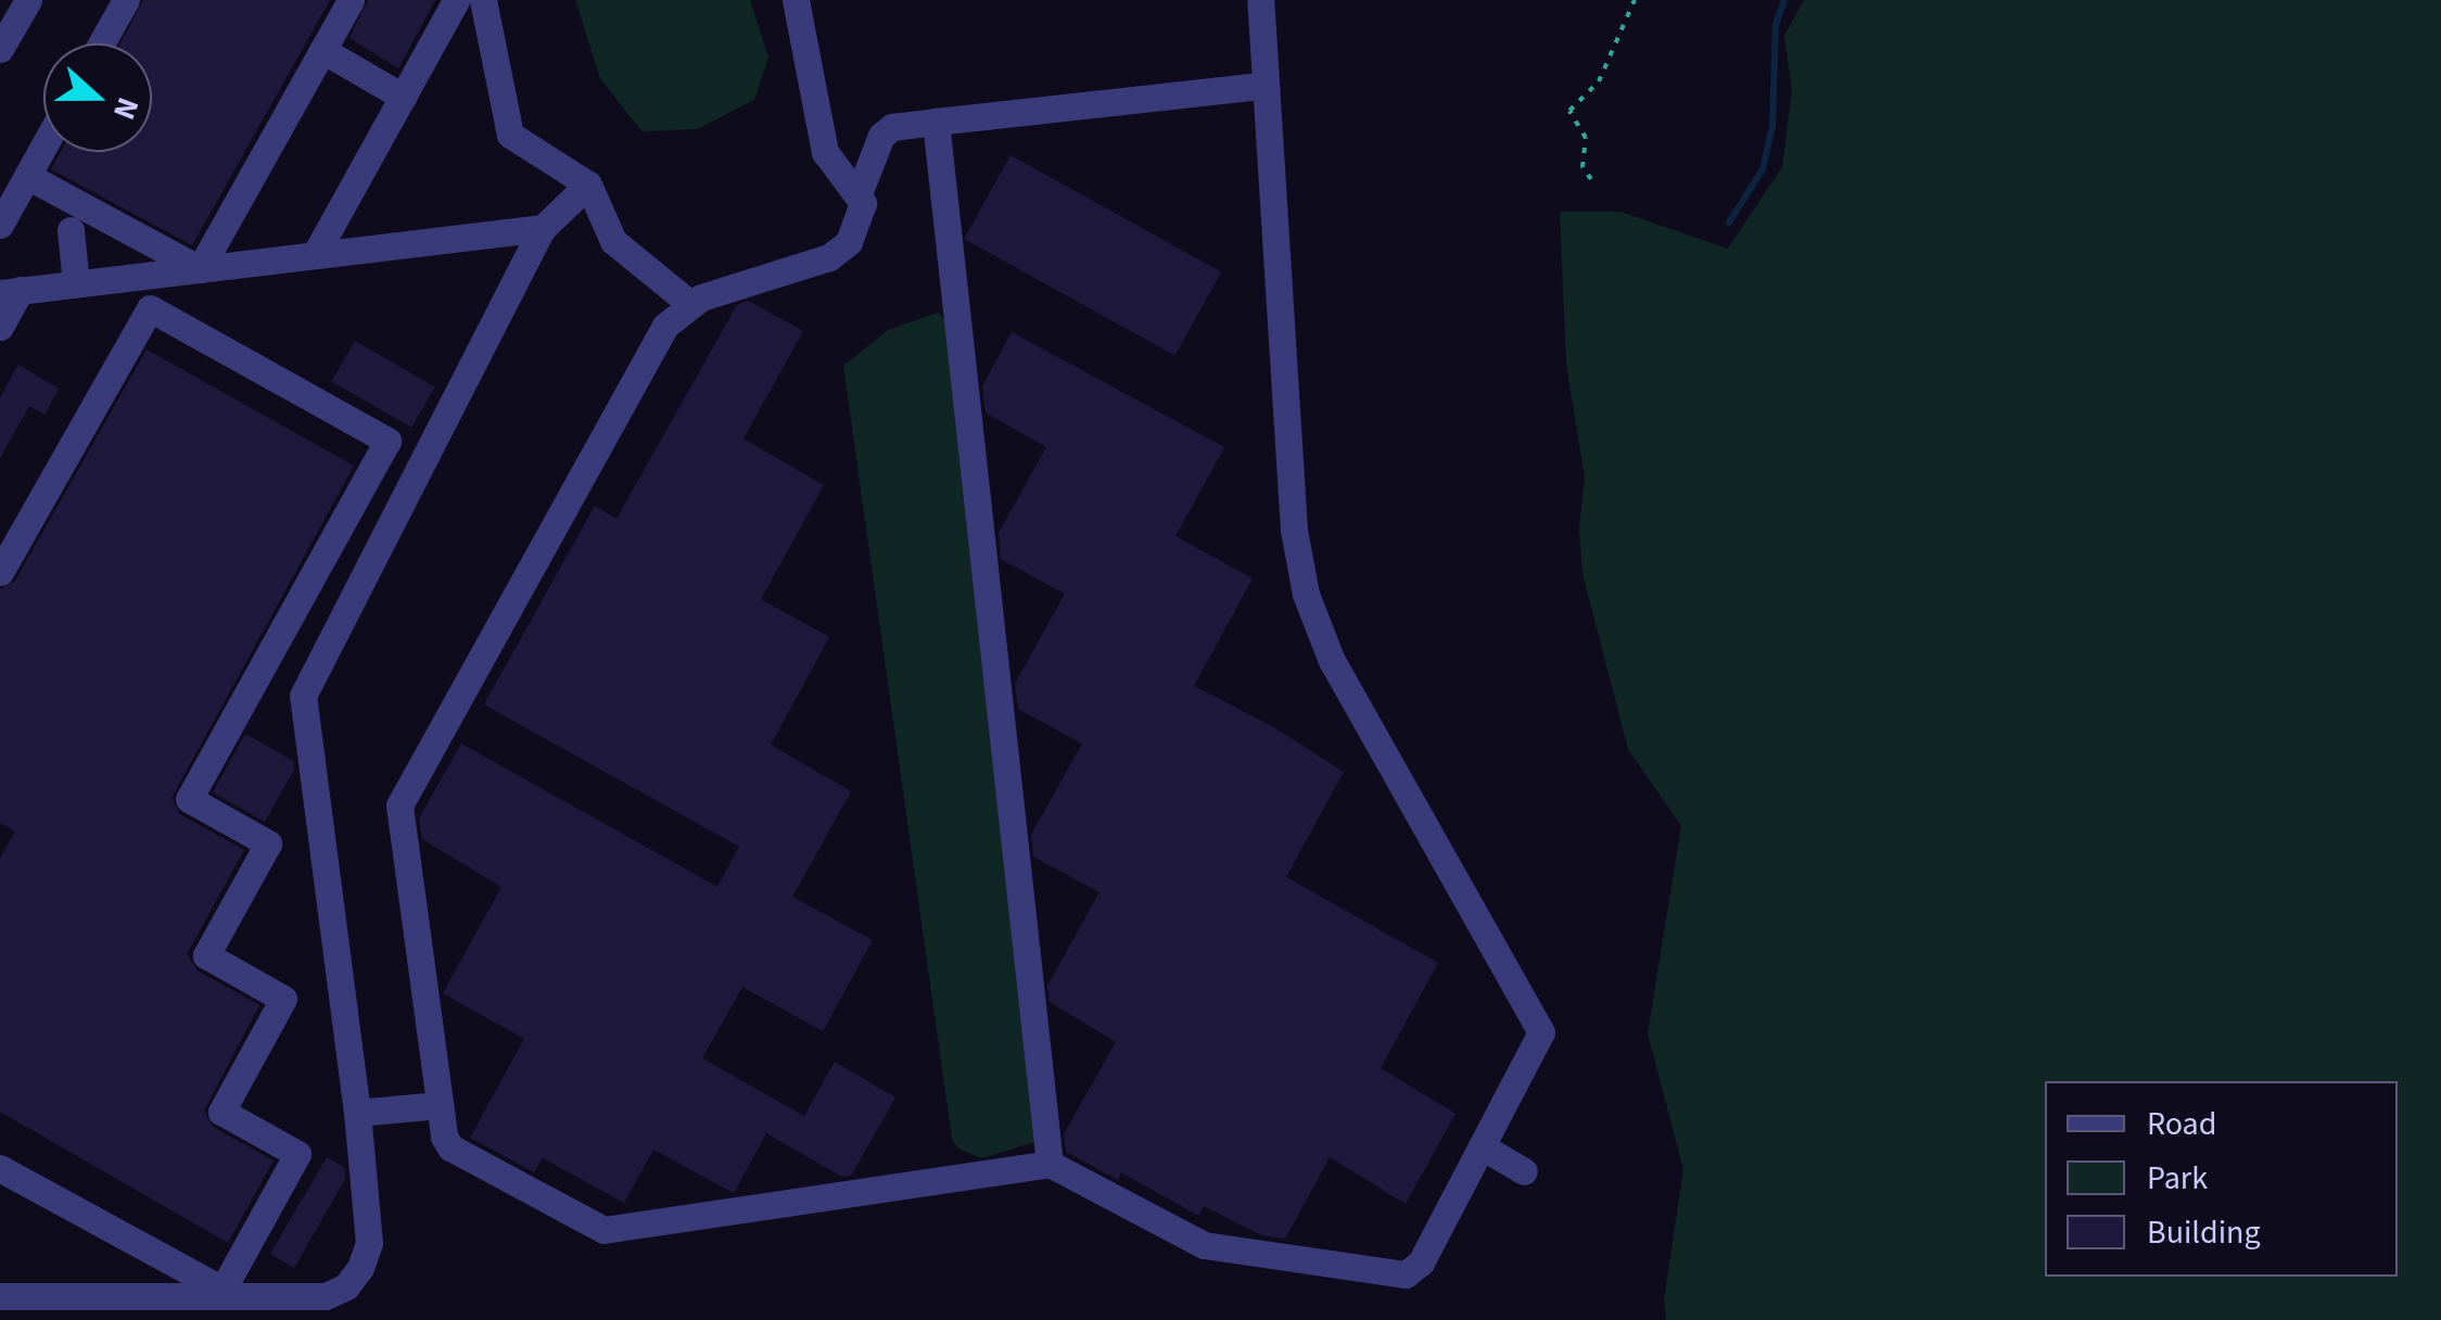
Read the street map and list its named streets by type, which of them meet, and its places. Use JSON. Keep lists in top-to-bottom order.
{
  "legend": ["Road", "Park", "Building"],
  "north": "right"
}
